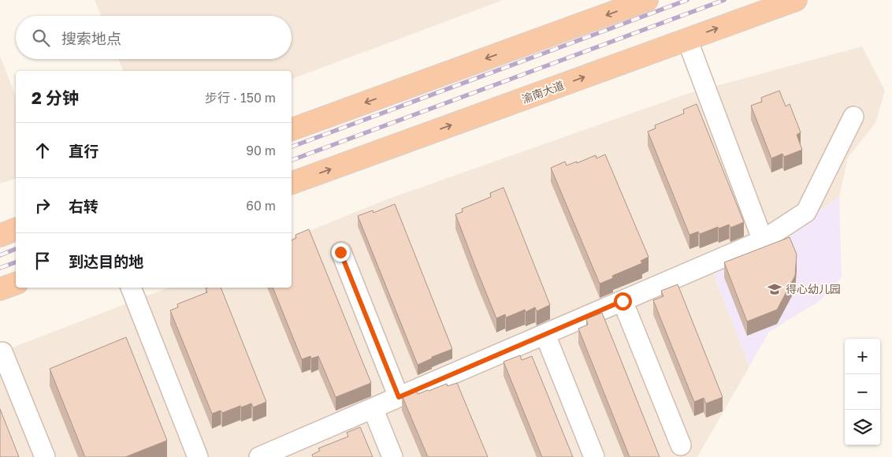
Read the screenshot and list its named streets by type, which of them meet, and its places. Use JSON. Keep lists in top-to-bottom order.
{
  "streets": {
    "highway": ["渝南大道"]
  },
  "places": {
    "school or university": ["得心幼儿园"]
  },
  "page": {
    "search": "搜索地点",
    "heading": ["2 分钟", "步行 · 150 m"],
    "list": [
      ["直行", "90 m"],
      ["右转", "60 m"],
      "到达目的地"
    ],
    "map_buttons": ["+", "−"]
  }
}
